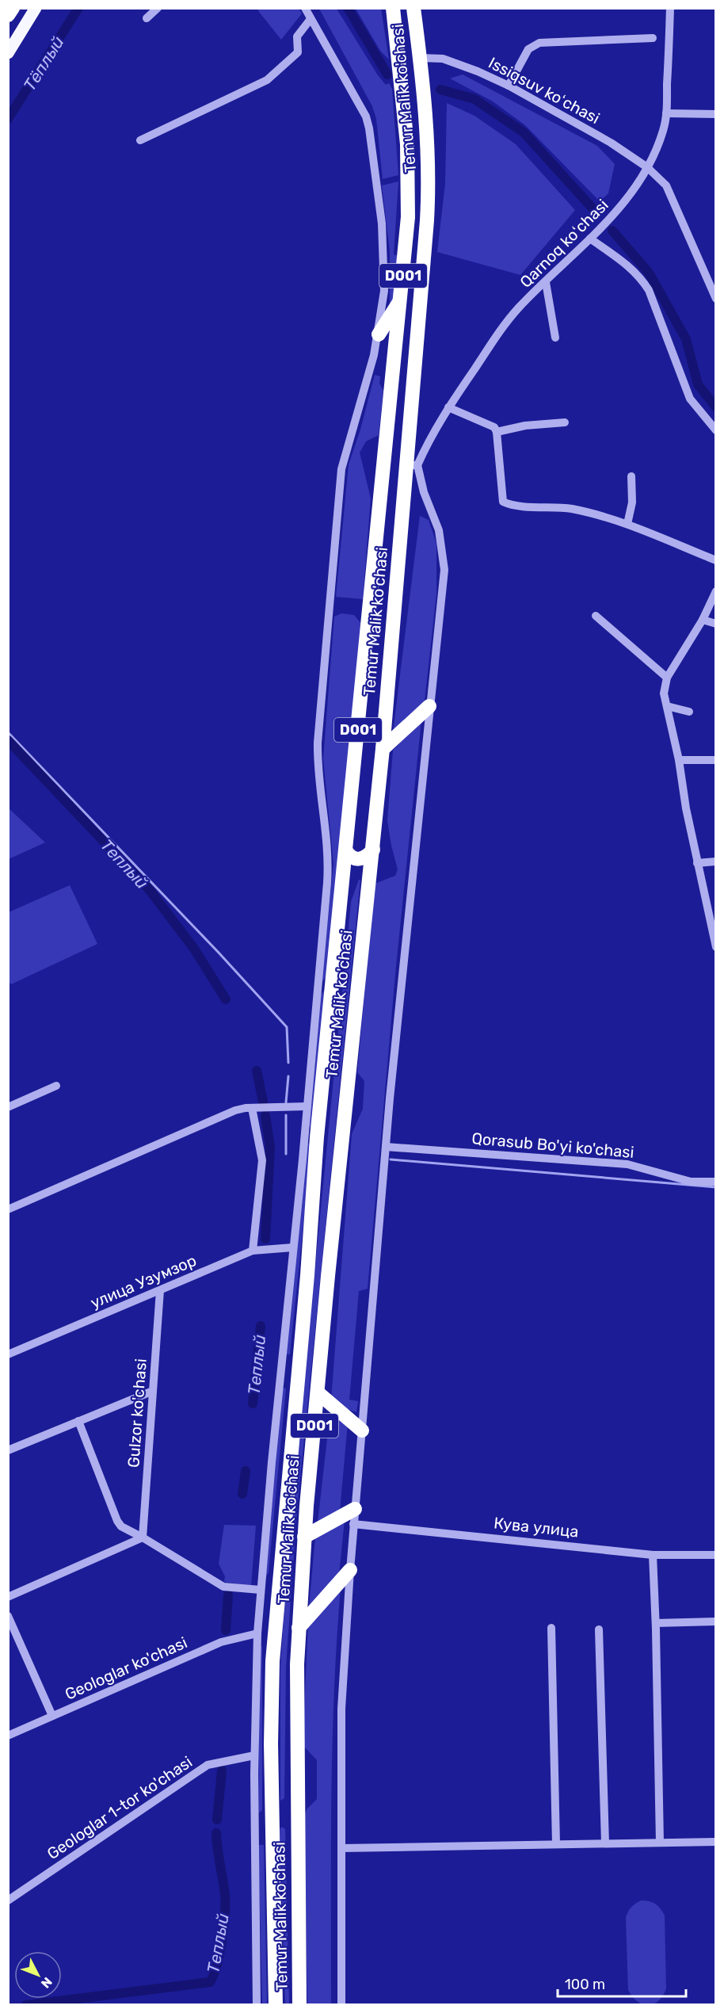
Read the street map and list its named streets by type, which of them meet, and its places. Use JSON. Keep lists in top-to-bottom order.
{
  "streets": {
    "highway": ["Temur Malik ko'chasi", "D001"],
    "street": [
      "Issiqsuv koʻchasi",
      "Qarnoq koʻchasi",
      "Qorasub Bo'yi ko'chasi",
      "улица Узумзор",
      "Gulzor ko'chasi",
      "Кува улица",
      "Geologlar ko'chasi",
      "Geologlar 1-tor ko'chasi"
    ]
  },
  "crossings": [
    ["Issiqsuv koʻchasi", "Temur Malik ko'chasi"],
    ["Issiqsuv koʻchasi", "Qarnoq koʻchasi"],
    ["Temur Malik ko'chasi", "Qarnoq koʻchasi"],
    ["улица Узумзор", "Gulzor ko'chasi"]
  ],
  "water": ["Тёплый", "Теплый"],
  "scale_bar": "100 m",
  "north": "bottom right"
}
